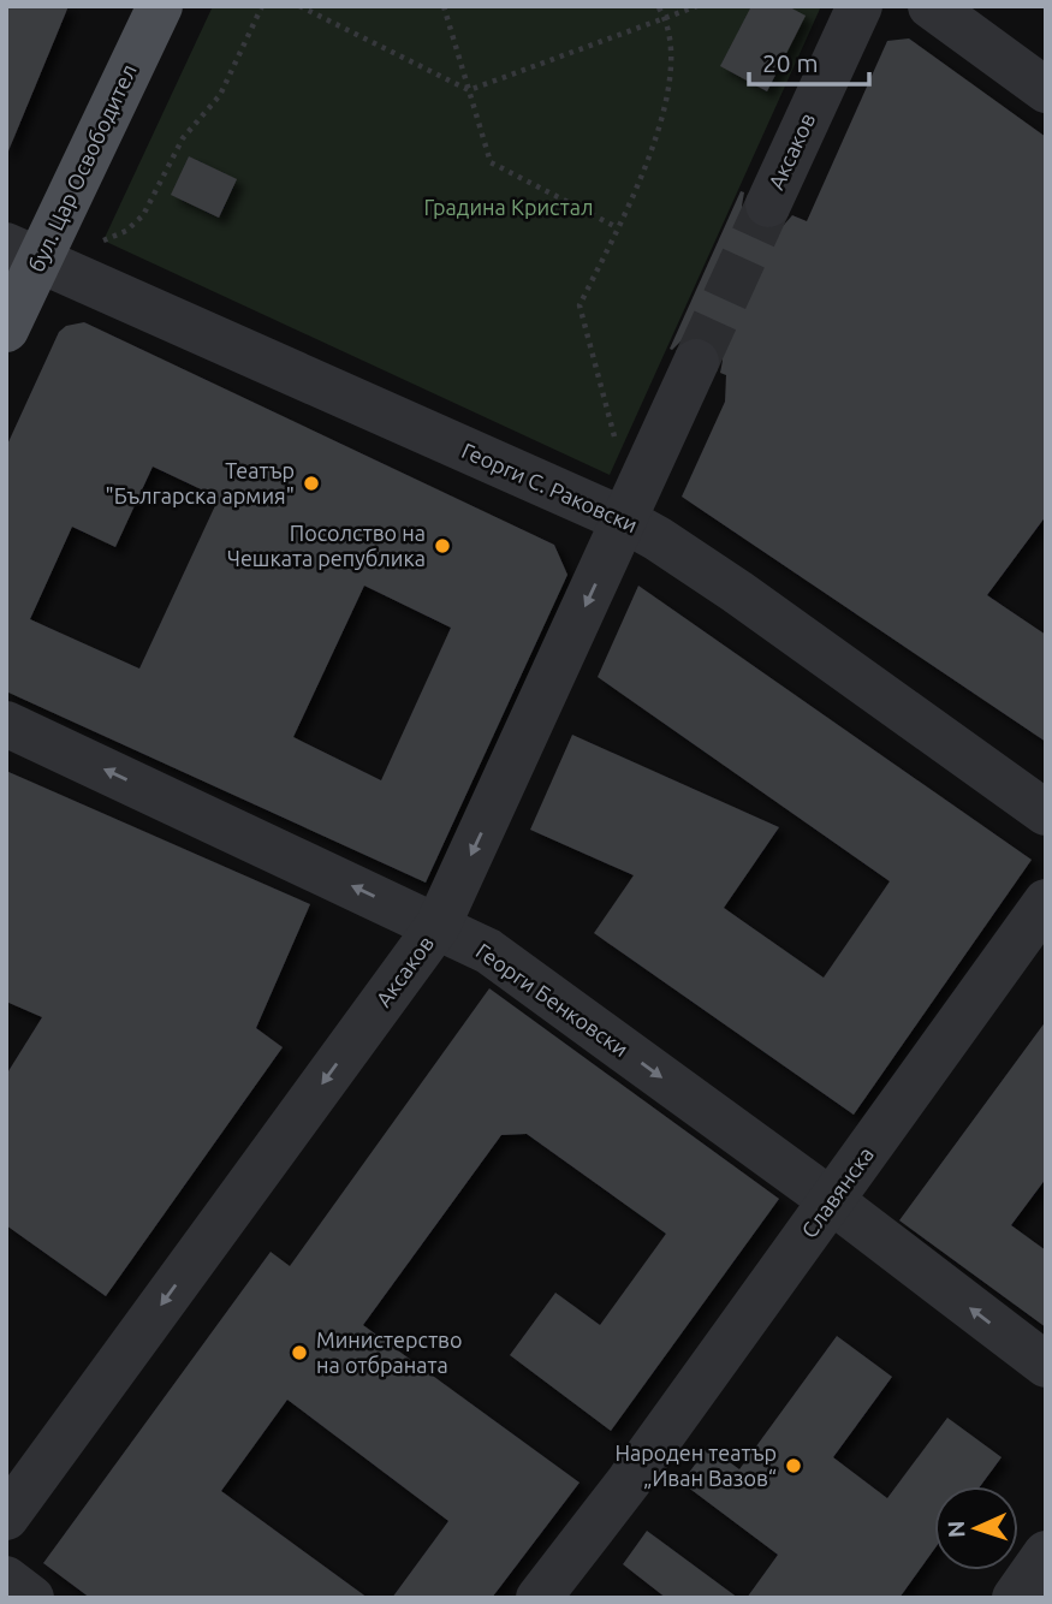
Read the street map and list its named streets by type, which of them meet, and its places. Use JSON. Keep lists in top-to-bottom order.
{
  "streets": {
    "main road": ["бул. Цар Освободител"],
    "street": [
      "Аксаков",
      "Георги С. Раковски",
      "Георги Бенковски",
      "Славянска"
    ]
  },
  "crossings": [
    ["Аксаков", "Георги С. Раковски"],
    ["Аксаков", "Георги Бенковски"],
    ["бул. Цар Освободител", "Георги С. Раковски"],
    ["Георги Бенковски", "Славянска"]
  ],
  "one_way": ["Аксаков"],
  "parks": ["Градина Кристал"],
  "places": [
    "Театър \"Българска армия\"",
    "Посолство на Чешката република",
    "Министерство на отбраната",
    "Народен театър „Иван Вазов“"
  ],
  "scale_bar": "20 m",
  "north": "left"
}
